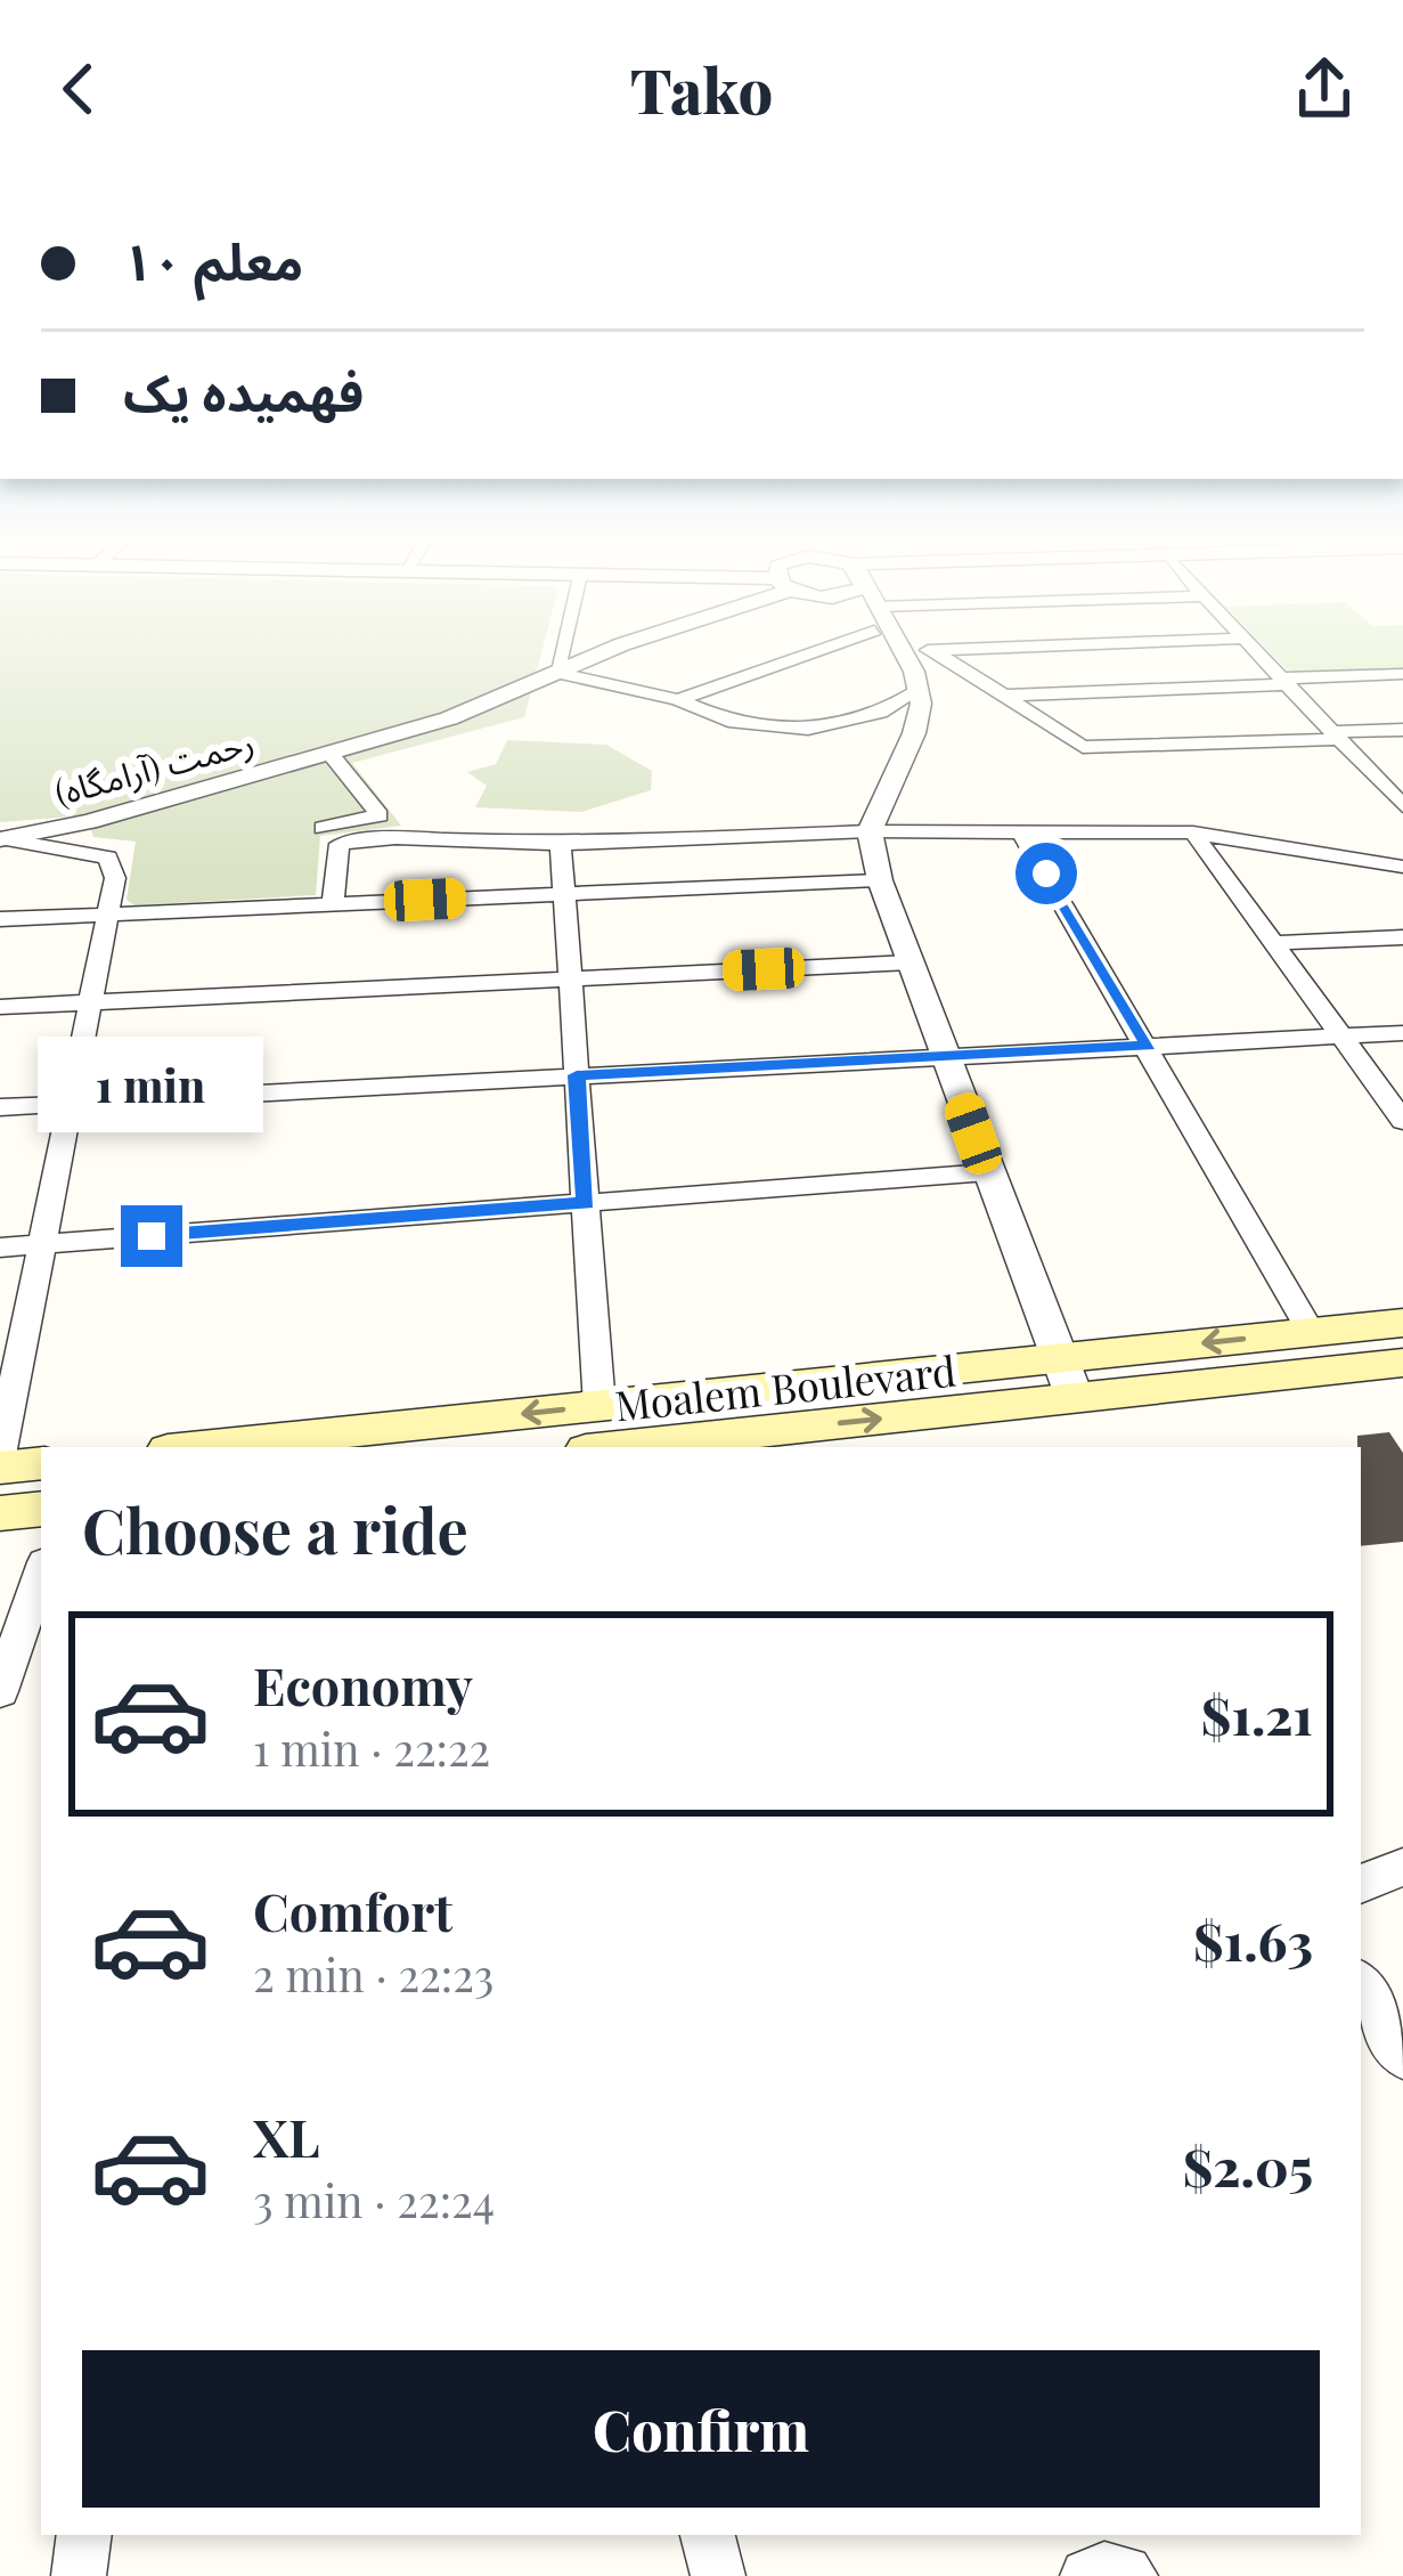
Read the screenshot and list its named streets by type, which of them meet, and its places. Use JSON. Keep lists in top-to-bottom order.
{
  "streets": {
    "main road": ["Moalem Boulevard"],
    "street": ["رحمت (آرامگاه)"]
  },
  "page": {
    "header": "Tako",
    "banner": ["معلم ۱۰", "فهمیده یک"],
    "bubble": "1 min",
    "heading": "Choose a ride",
    "list": [
      {
        "name": "Economy",
        "note": "1 min · 22:22",
        "value": "$1.21"
      },
      {
        "name": "Comfort",
        "note": "2 min · 22:23",
        "value": "$1.63"
      },
      {
        "name": "XL",
        "note": "3 min · 22:24",
        "value": "$2.05"
      }
    ],
    "buttons": "Confirm"
  }
}
